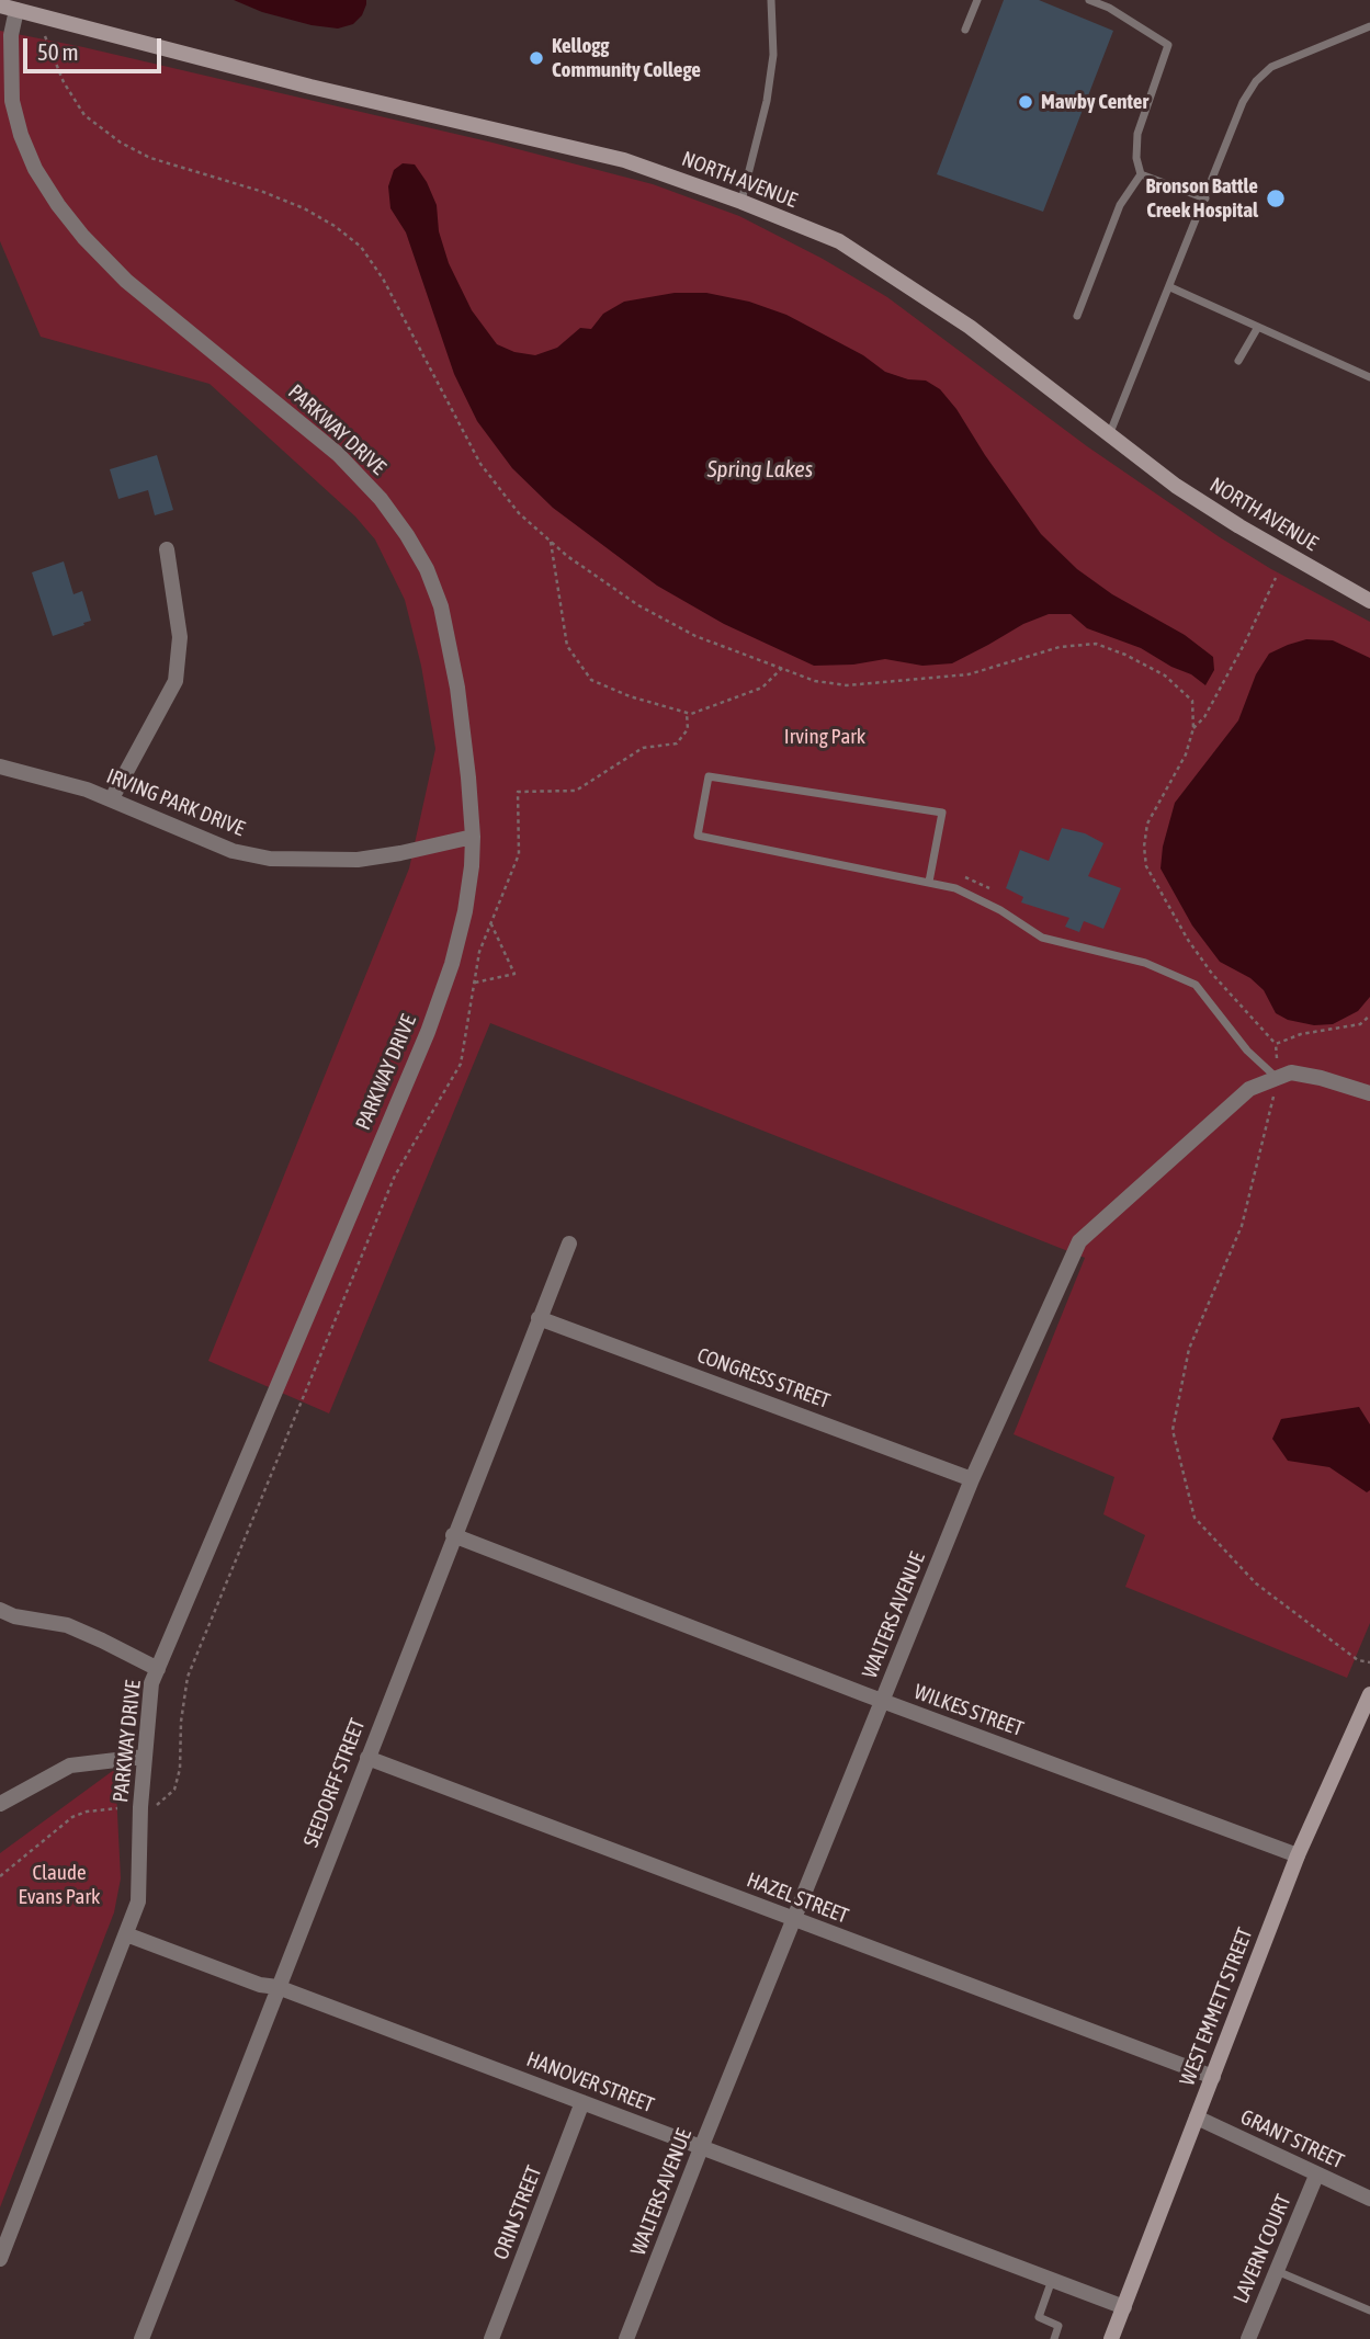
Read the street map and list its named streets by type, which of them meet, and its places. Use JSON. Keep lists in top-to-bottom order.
{
  "streets": {
    "street": [
      "NORTH AVENUE",
      "PARKWAY DRIVE",
      "IRVING PARK DRIVE",
      "CONGRESS STREET",
      "WALTERS AVENUE",
      "WILKES STREET",
      "SEEDORFF STREET",
      "HAZEL STREET",
      "WEST EMMETT STREET",
      "HANOVER STREET",
      "GRANT STREET",
      "ORIN STREET",
      "LAVERN COURT"
    ]
  },
  "crossings": [
    ["NORTH AVENUE", "PARKWAY DRIVE"],
    ["PARKWAY DRIVE", "IRVING PARK DRIVE"],
    ["PARKWAY DRIVE", "HANOVER STREET"],
    ["CONGRESS STREET", "WALTERS AVENUE"],
    ["CONGRESS STREET", "SEEDORFF STREET"],
    ["WALTERS AVENUE", "WILKES STREET"],
    ["WALTERS AVENUE", "HAZEL STREET"],
    ["WALTERS AVENUE", "HANOVER STREET"],
    ["WILKES STREET", "SEEDORFF STREET"],
    ["WILKES STREET", "WEST EMMETT STREET"],
    ["SEEDORFF STREET", "HAZEL STREET"],
    ["SEEDORFF STREET", "HANOVER STREET"],
    ["HAZEL STREET", "WEST EMMETT STREET"],
    ["WEST EMMETT STREET", "HANOVER STREET"],
    ["WEST EMMETT STREET", "GRANT STREET"],
    ["HANOVER STREET", "ORIN STREET"],
    ["GRANT STREET", "LAVERN COURT"]
  ],
  "water": ["Spring Lakes"],
  "parks": ["Irving Park", "Claude Evans Park"],
  "places": ["Kellogg Community College", "Mawby Center", "Bronson Battle Creek Hospital"],
  "scale_bar": "50 m"
}
